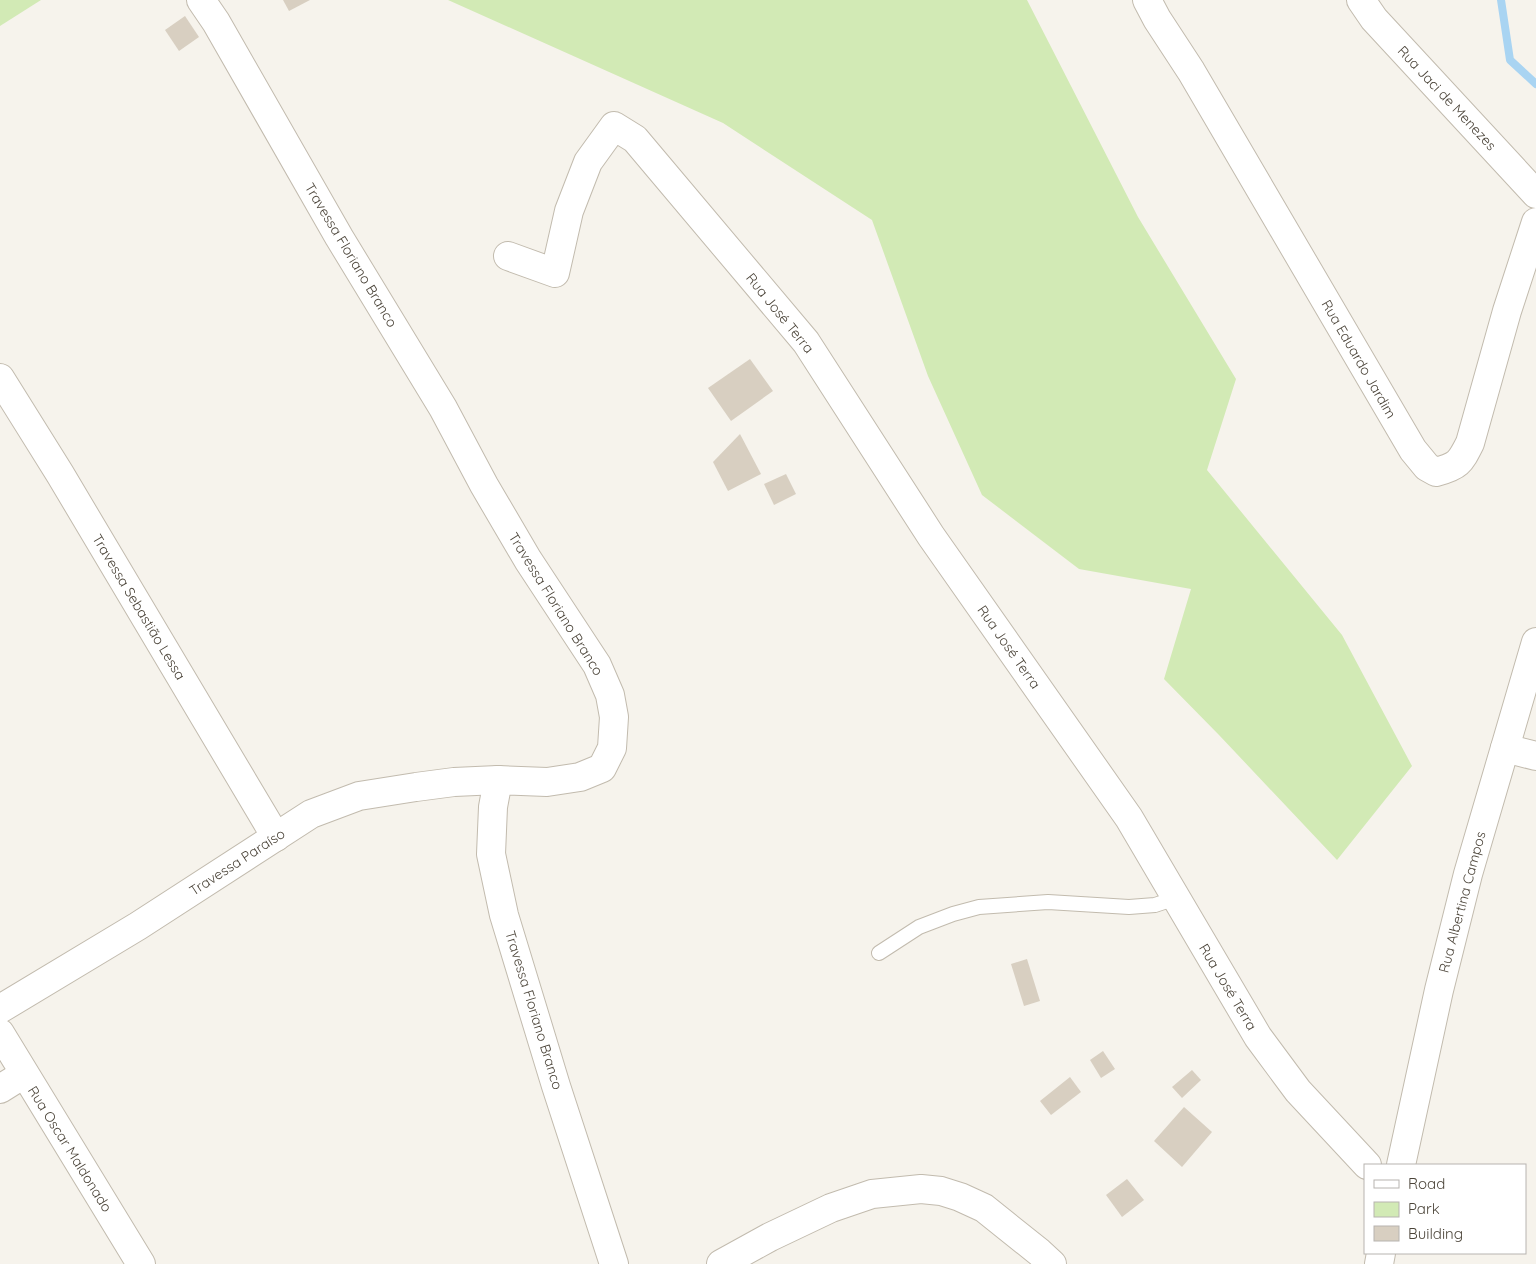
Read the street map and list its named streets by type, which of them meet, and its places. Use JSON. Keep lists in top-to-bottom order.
{
  "streets": {
    "street": [
      "Rua Jaci de Menezes",
      "Travessa Floriano Branco",
      "Rua José Terra",
      "Rua Eduardo Jardim",
      "Travessa Sebastião Lessa",
      "Travessa Paraíso",
      "Rua Albertina Campos",
      "Rua Oscar Maldonado"
    ]
  },
  "crossings": [
    ["Travessa Floriano Branco", "Travessa Paraíso"],
    ["Travessa Sebastião Lessa", "Travessa Paraíso"]
  ],
  "legend": ["Road", "Park", "Building"]
}
